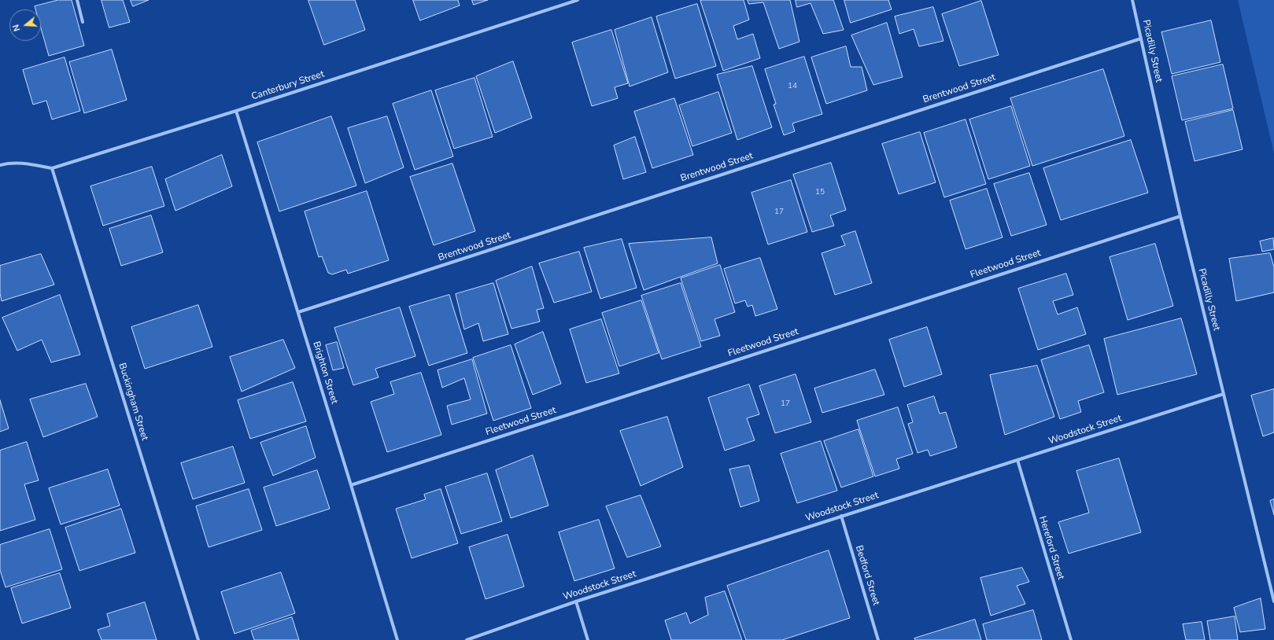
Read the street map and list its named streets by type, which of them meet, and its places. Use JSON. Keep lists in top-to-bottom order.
{
  "streets": {
    "street": [
      "Picadilly Street",
      "Canterbury Street",
      "Brentwood Street",
      "Fleetwood Street",
      "Brighton Street",
      "Buckingham Street",
      "Woodstock Street",
      "Hereford Street",
      "Bedford Street"
    ]
  },
  "crossings": [
    ["Picadilly Street", "Brentwood Street"],
    ["Picadilly Street", "Fleetwood Street"],
    ["Picadilly Street", "Woodstock Street"],
    ["Canterbury Street", "Brighton Street"],
    ["Canterbury Street", "Buckingham Street"],
    ["Brentwood Street", "Brighton Street"],
    ["Fleetwood Street", "Brighton Street"],
    ["Woodstock Street", "Hereford Street"],
    ["Woodstock Street", "Bedford Street"]
  ],
  "house_numbers": [
    "14",
    "15",
    "17",
    "17"
  ],
  "north": "left"
}
